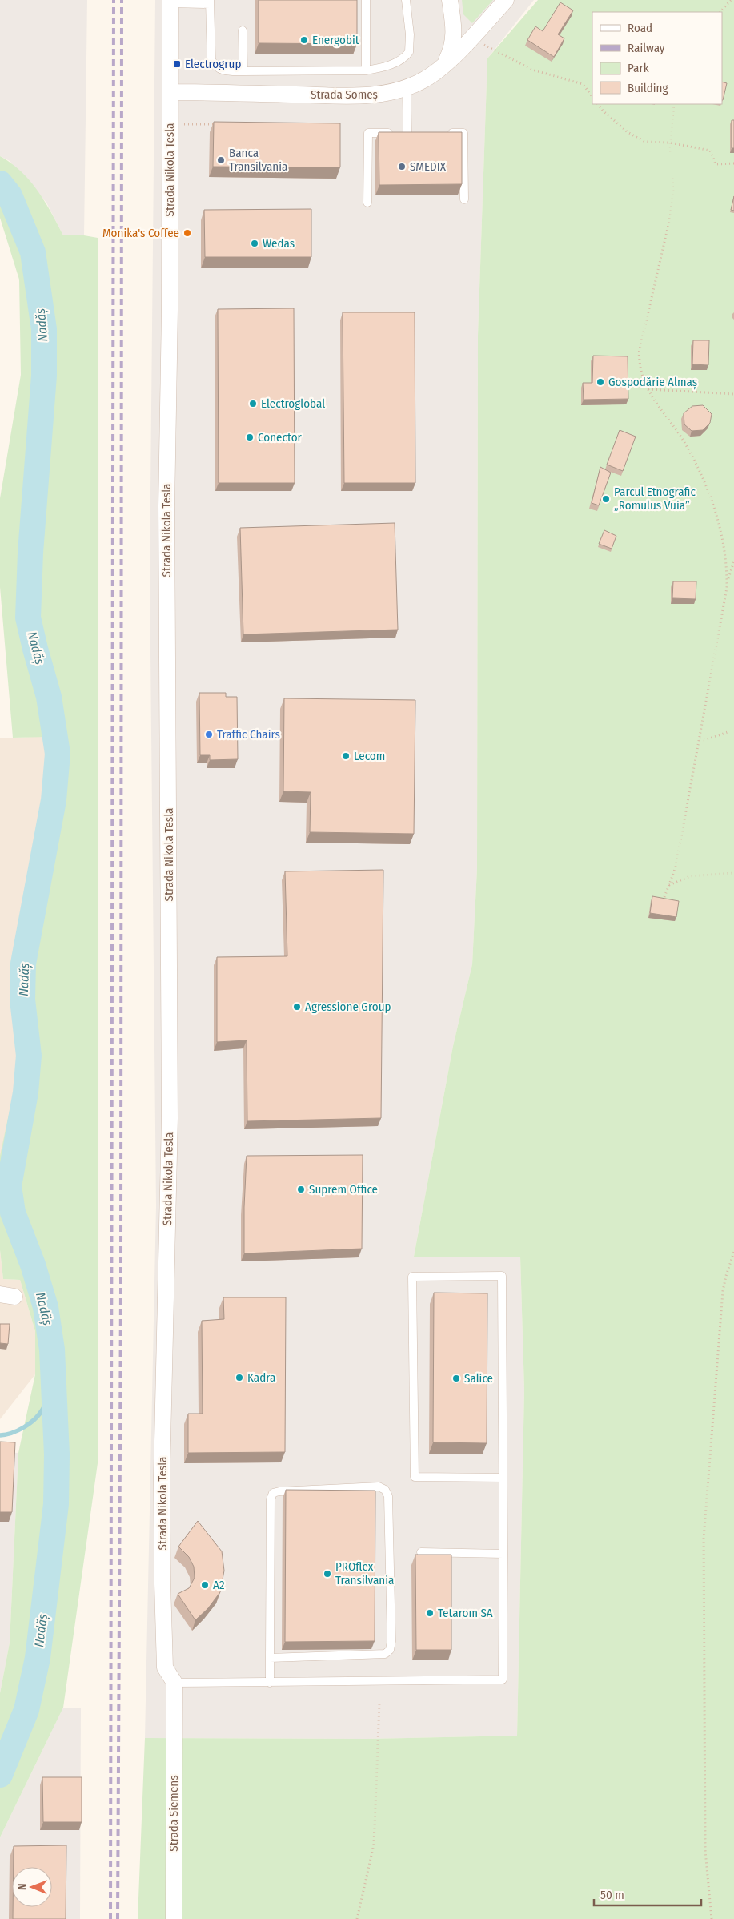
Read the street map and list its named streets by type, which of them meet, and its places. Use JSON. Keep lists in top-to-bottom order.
{
  "streets": {
    "street": ["Strada Someș", "Strada Nikola Tesla", "Strada Siemens"]
  },
  "crossings": [
    ["Strada Someș", "Strada Nikola Tesla"],
    ["Strada Nikola Tesla", "Strada Siemens"]
  ],
  "water": ["Nadăș"],
  "places": {
    "other": [
      "Energobit",
      "Banca Transilvania",
      "SMEDIX",
      "Monika's Coffee",
      "Wedas",
      "Gospodărie Almaș",
      "Electroglobal",
      "Conector",
      "Parcul Etnografic „Romulus Vuia”",
      "Traffic Chairs",
      "Lecom",
      "Agressione Group",
      "Suprem Office",
      "Kadra",
      "Salice",
      "PROflex Transilvania",
      "A2",
      "Tetarom SA"
    ],
    "transit": ["Electrogrup"]
  },
  "legend": [
    "Road",
    "Railway",
    "Park",
    "Building"
  ],
  "scale_bar": "50 m",
  "north": "left"
}
